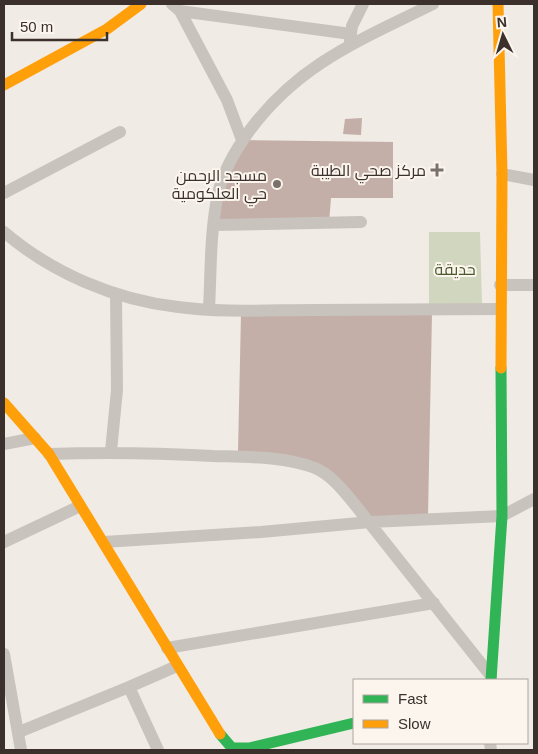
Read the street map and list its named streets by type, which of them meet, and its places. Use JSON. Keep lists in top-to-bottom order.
{
  "parks": ["حديقة"],
  "places": {
    "health": ["مركز صحي الطيبة"],
    "other": ["مسجد الرحمن حي العلكومية"]
  },
  "legend": ["Fast", "Slow"],
  "scale_bar": "50 m",
  "north": "top"
}
